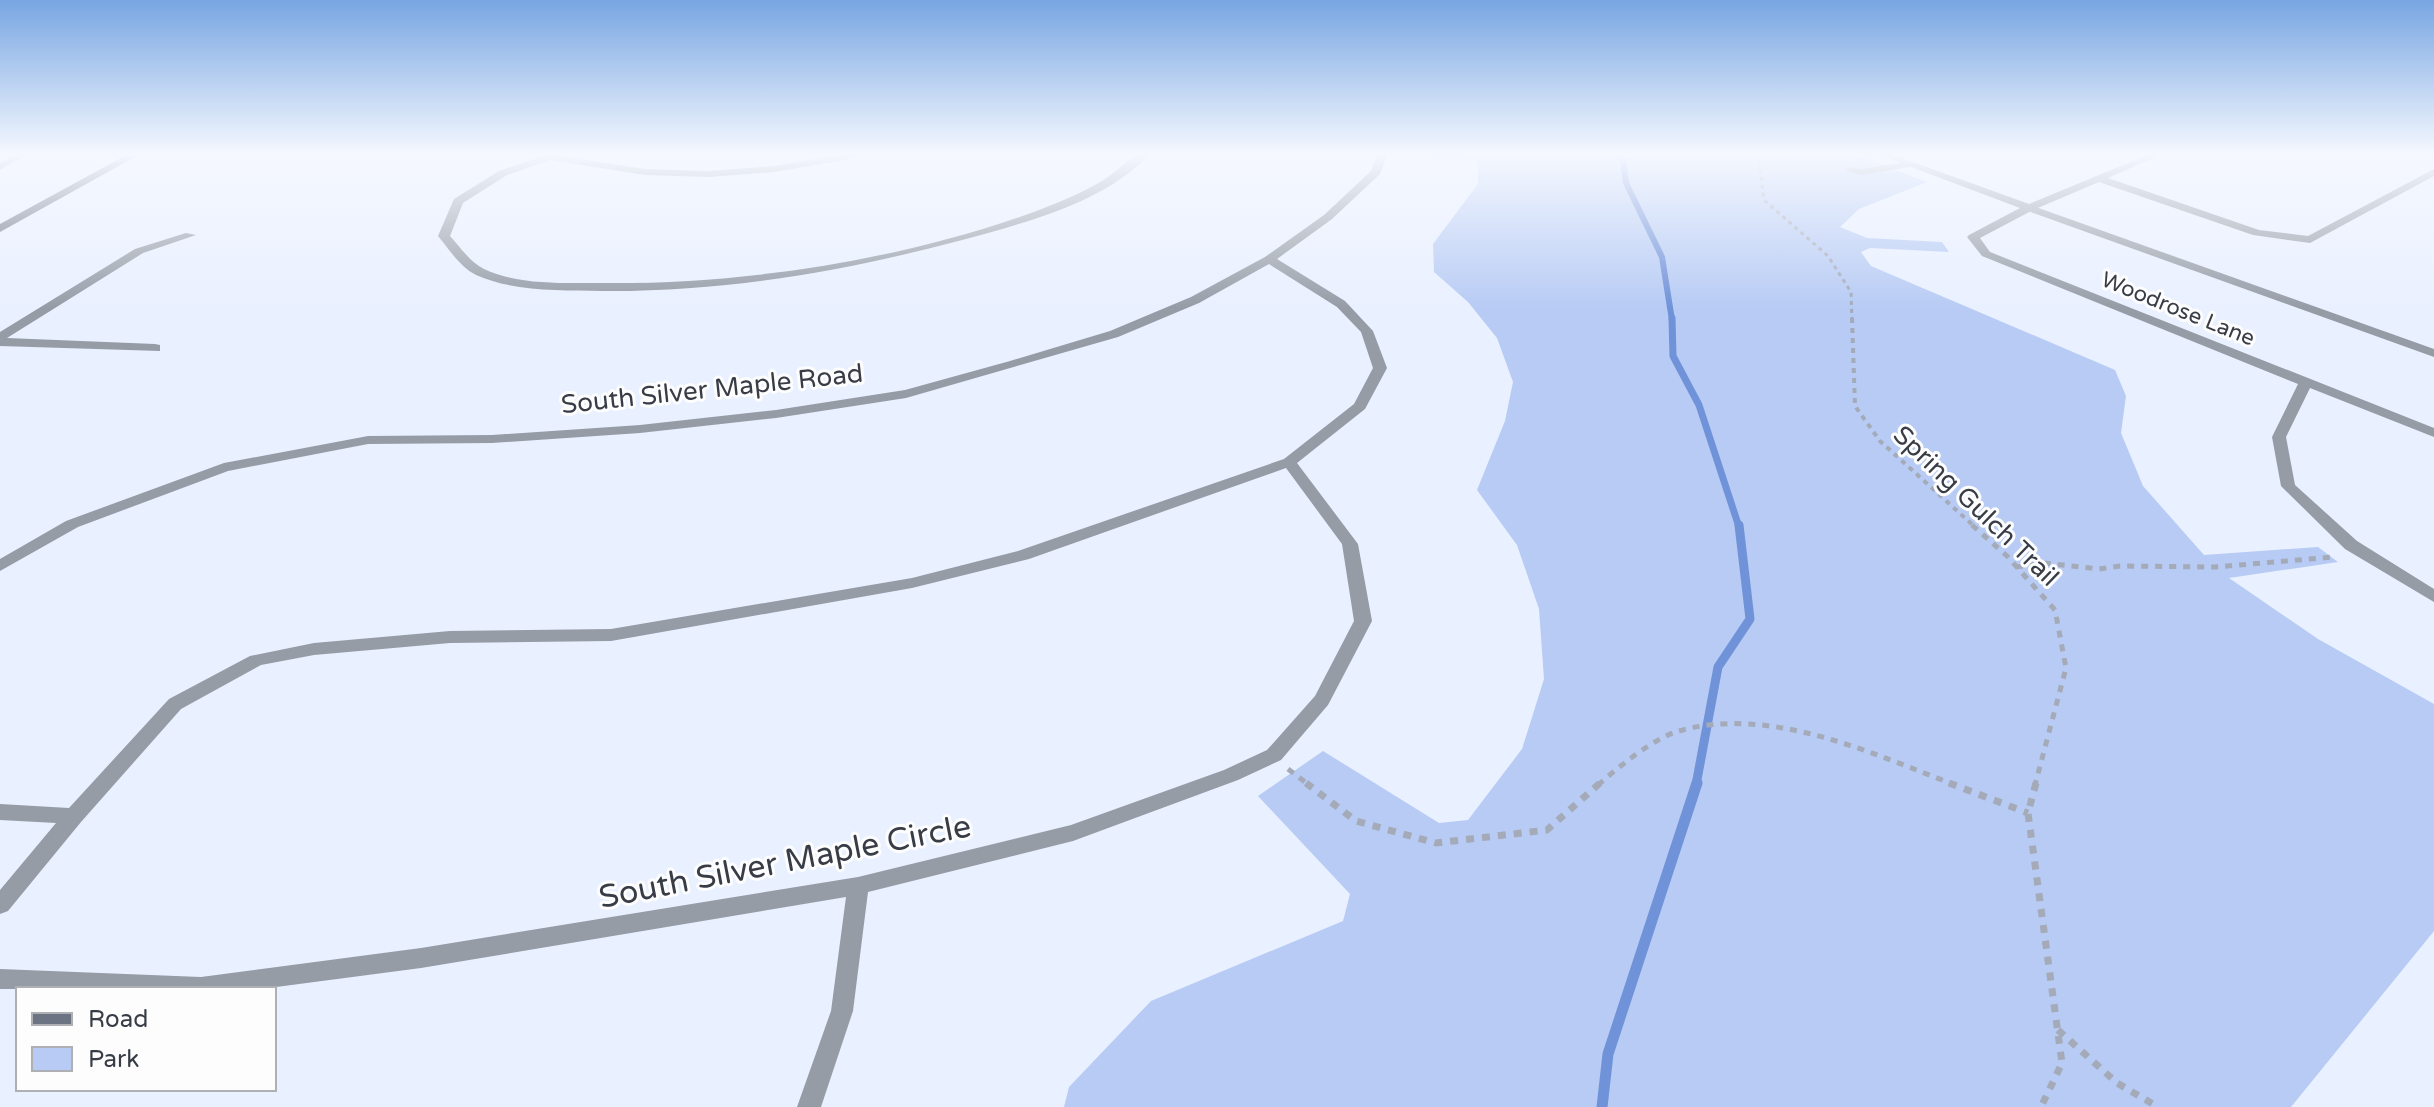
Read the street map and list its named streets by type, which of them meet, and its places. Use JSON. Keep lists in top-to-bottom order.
{
  "streets": {
    "street": ["Woodrose Lane", "South Silver Maple Road", "South Silver Maple Circle"],
    "path": ["Spring Gulch Trail"]
  },
  "legend": ["Road", "Park"]
}
